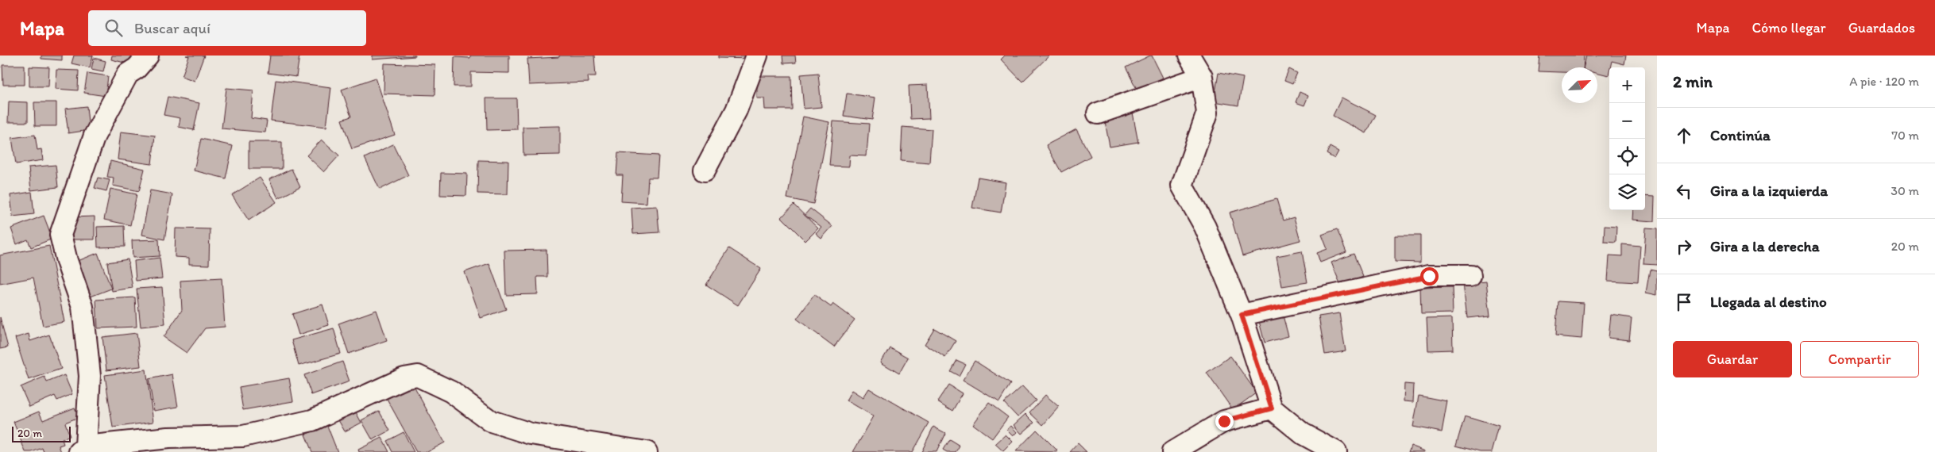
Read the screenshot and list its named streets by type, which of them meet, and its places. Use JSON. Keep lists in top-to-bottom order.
{
  "scale_bar": "20 m",
  "north": "top right",
  "page": {
    "header": "Mapa",
    "search": "Buscar aquí",
    "nav": ["Mapa", "Cómo llegar", "Guardados"],
    "heading": ["2 min", "A pie · 120 m"],
    "map_buttons": ["+", "−"],
    "list": [
      ["Continúa", "70 m"],
      ["Gira a la izquierda", "30 m"],
      ["Gira a la derecha", "20 m"],
      "Llegada al destino"
    ],
    "buttons": ["Guardar", "Compartir"],
    "scale": "20 m"
  }
}
